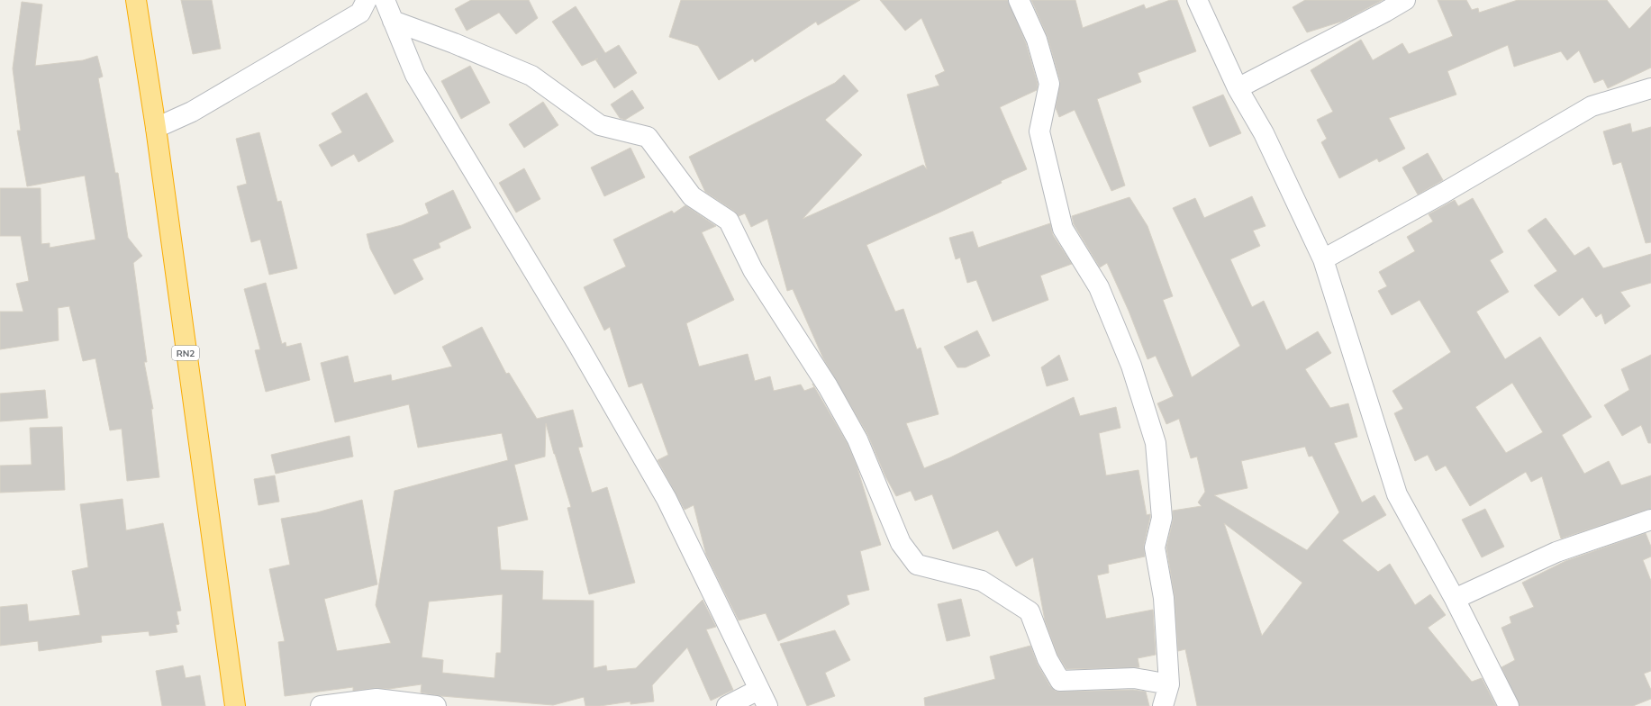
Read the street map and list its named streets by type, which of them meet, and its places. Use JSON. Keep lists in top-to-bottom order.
{
  "streets": {
    "highway": ["RN2"]
  }
}
